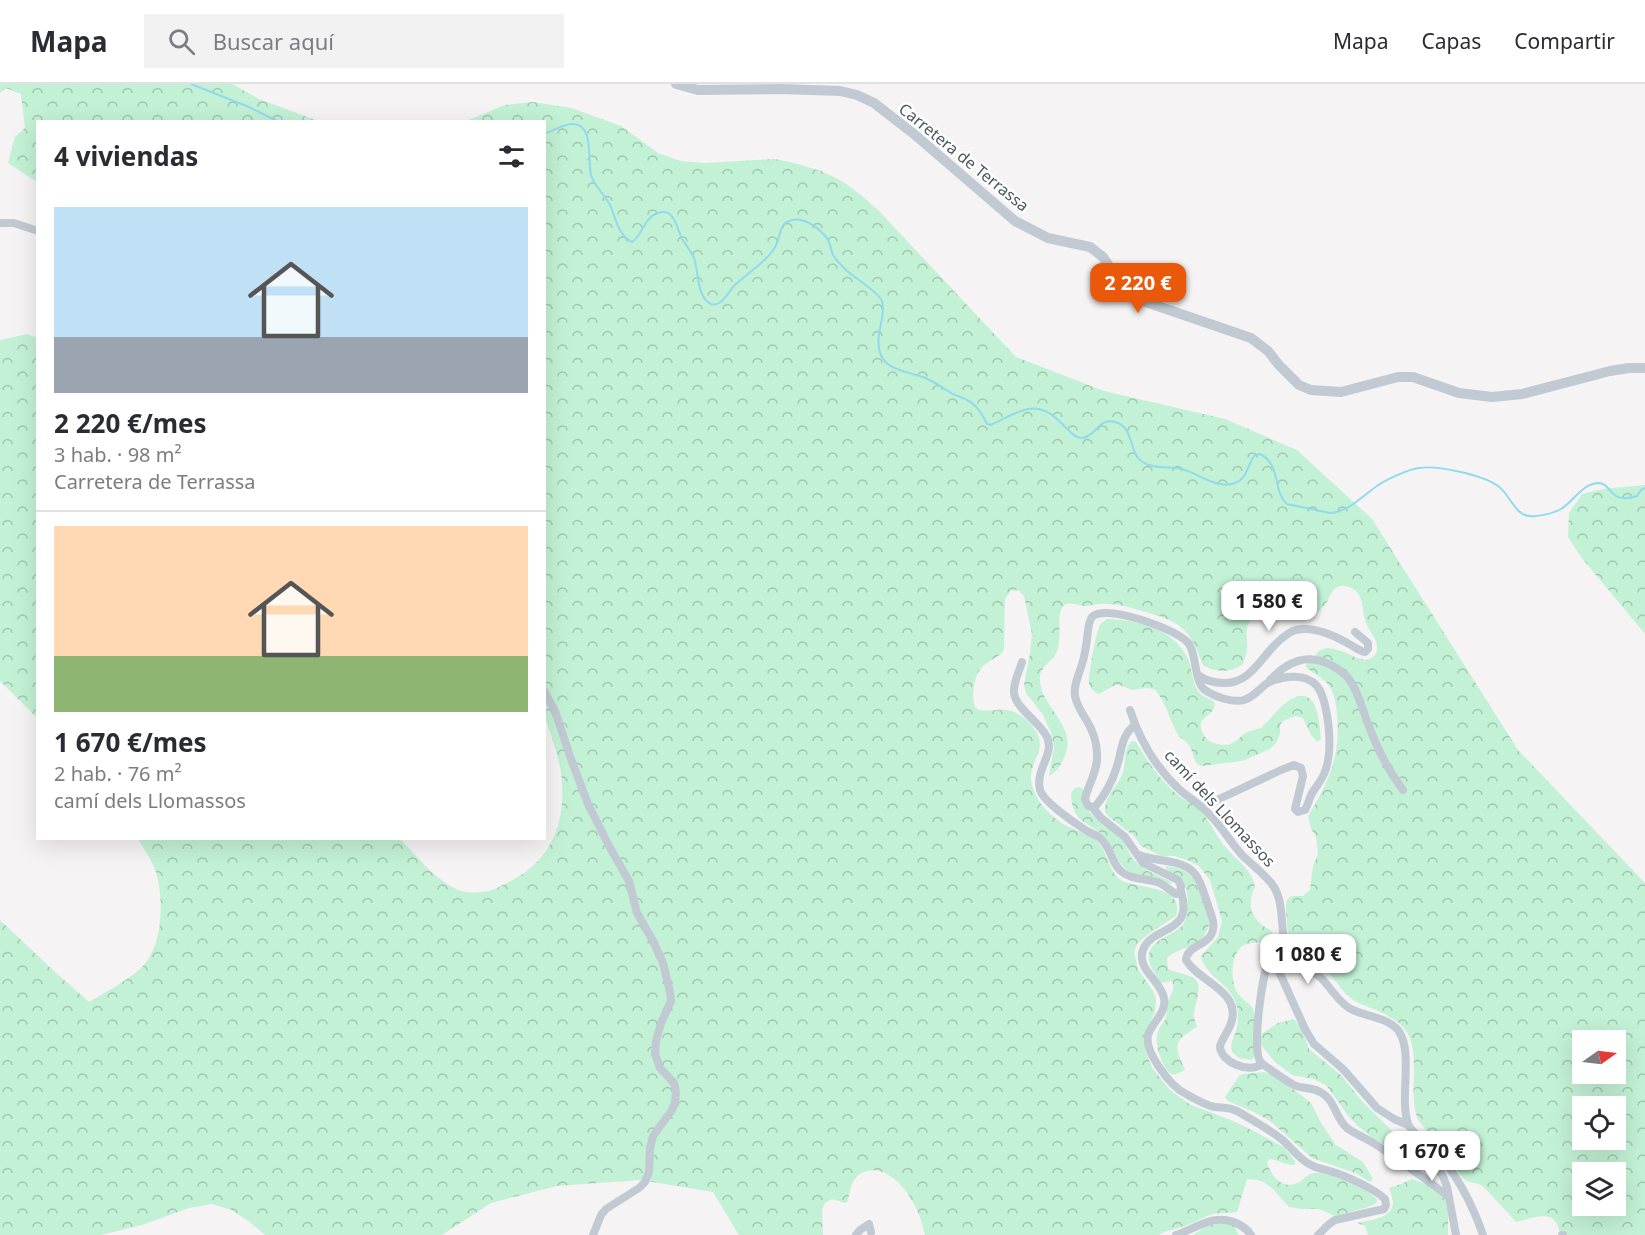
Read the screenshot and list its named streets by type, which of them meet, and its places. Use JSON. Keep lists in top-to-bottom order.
{
  "streets": {
    "street": ["Carretera de Terrassa", "camí dels Llomassos"]
  },
  "north": "right",
  "page": {
    "header": "Mapa",
    "search": "Buscar aquí",
    "nav": ["Mapa", "Capas", "Compartir"],
    "heading": "4 viviendas",
    "list": [
      {
        "name": "2 220 €/mes",
        "note": "3 hab. · 98 m² · Carretera de Terrassa"
      },
      {
        "name": "1 670 €/mes",
        "note": "2 hab. · 76 m² · camí dels Llomassos"
      }
    ],
    "price": [
      "2 220 €",
      "1 580 €",
      "1 080 €",
      "1 670 €"
    ]
  }
}
